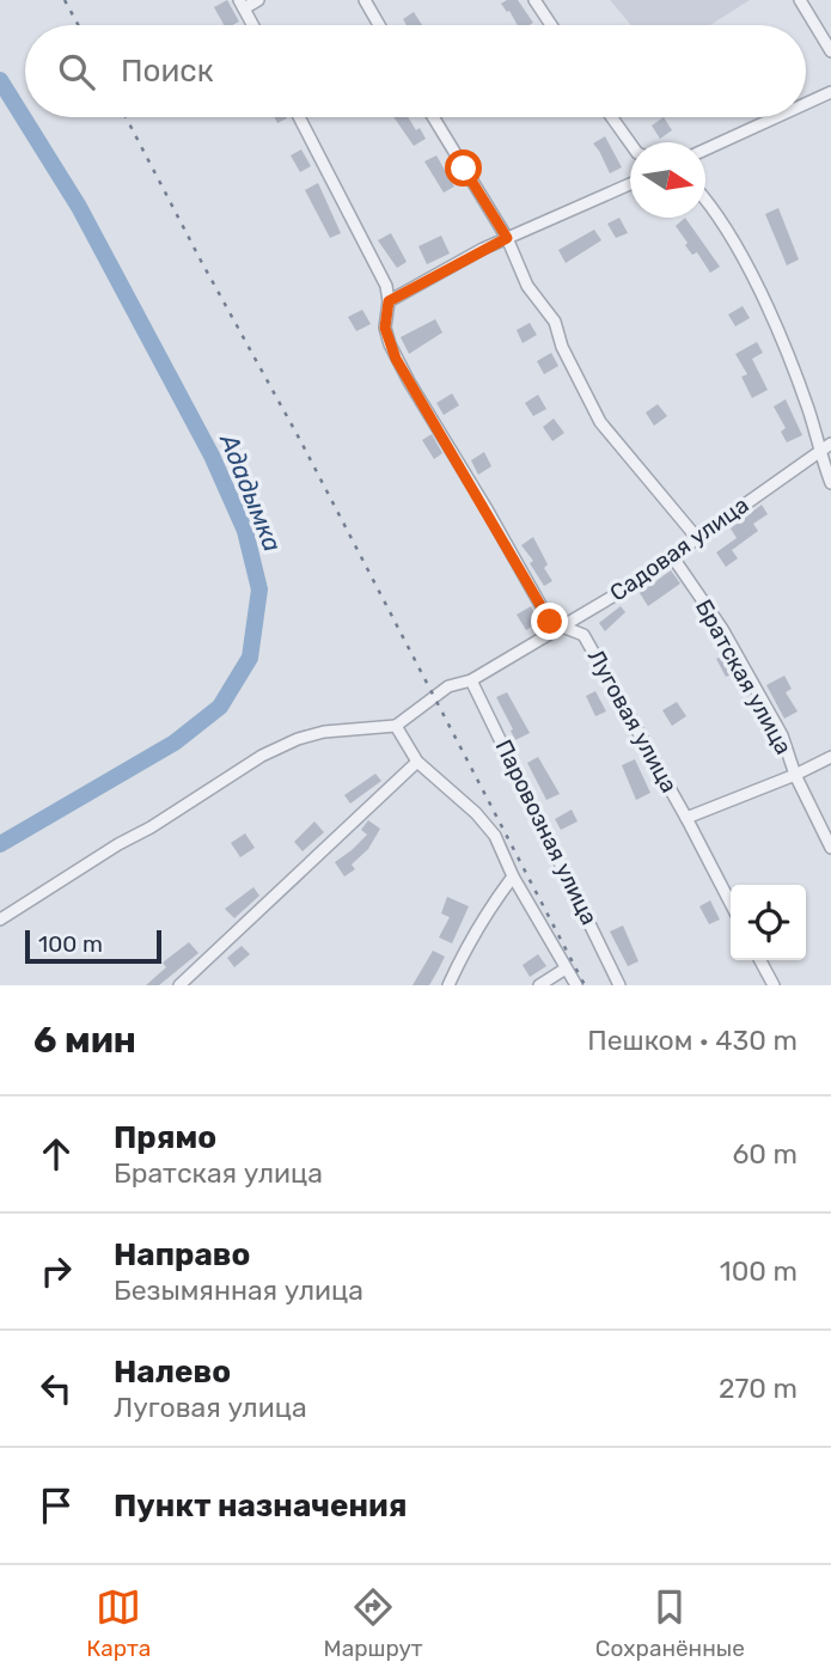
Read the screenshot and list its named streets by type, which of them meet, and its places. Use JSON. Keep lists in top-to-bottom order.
{
  "streets": {
    "street": [
      "Садовая улица",
      "Братская улица",
      "Луговая улица",
      "Паровозная улица"
    ]
  },
  "crossings": [
    ["Садовая улица", "Братская улица"],
    ["Садовая улица", "Луговая улица"],
    ["Садовая улица", "Паровозная улица"]
  ],
  "water": ["Ададымка"],
  "scale_bar": "100 m",
  "north": "right",
  "page": {
    "search": "Поиск",
    "scale": "100 m",
    "heading": ["6 мин", "Пешком · 430 m"],
    "list": [
      ["Прямо", "Братская улица", "60 m"],
      ["Направо", "Безымянная улица", "100 m"],
      ["Налево", "Луговая улица", "270 m"],
      "Пункт назначения"
    ],
    "nav": ["Карта", "Маршрут", "Сохранённые"]
  }
}
